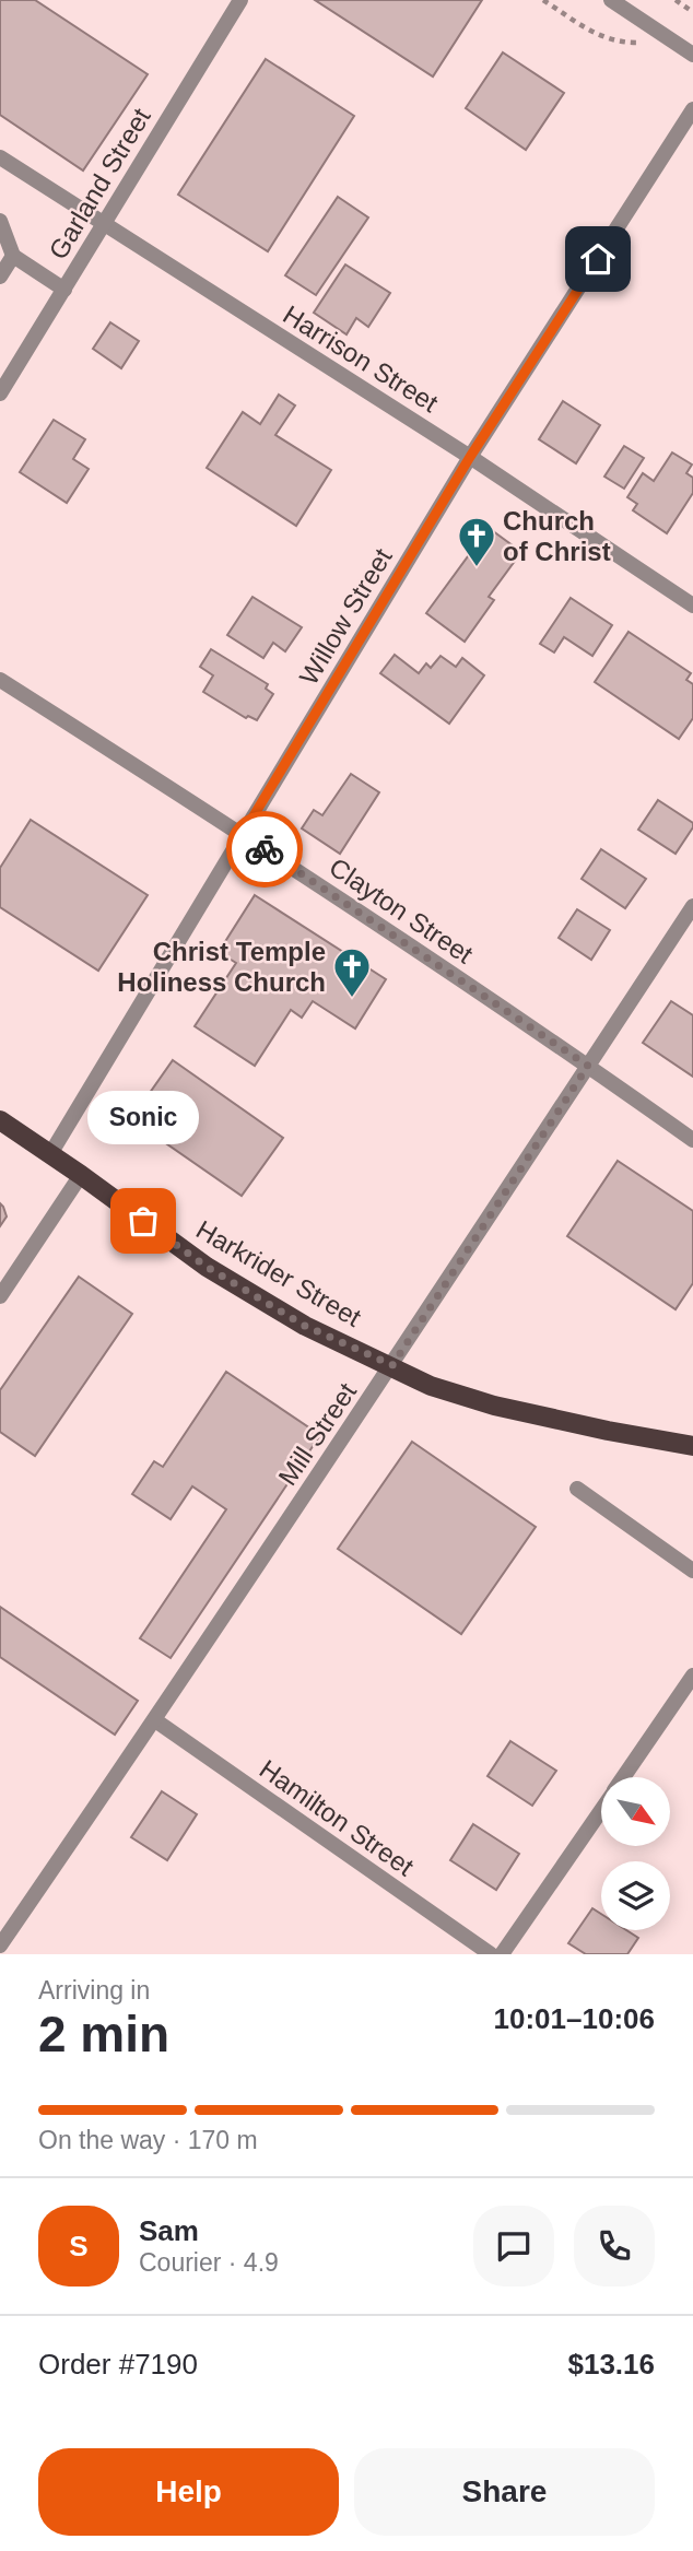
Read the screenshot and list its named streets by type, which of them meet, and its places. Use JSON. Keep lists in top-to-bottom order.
{
  "streets": {
    "main road": ["Harkrider Street"],
    "street": [
      "Garland Street",
      "Harrison Street",
      "Willow Street",
      "Clayton Street",
      "Mill Street",
      "Hamilton Street"
    ]
  },
  "crossings": [
    ["Garland Street", "Harrison Street"],
    ["Harrison Street", "Willow Street"],
    ["Willow Street", "Clayton Street"],
    ["Willow Street", "Harkrider Street"],
    ["Clayton Street", "Mill Street"],
    ["Harkrider Street", "Mill Street"],
    ["Mill Street", "Hamilton Street"]
  ],
  "places": {
    "church": ["Church of Christ", "Christ Temple Holiness Church"],
    "other": ["Sonic"]
  },
  "north": "bottom right",
  "page": {
    "bubble": "Sonic",
    "heading": ["2 min", "Arriving in", "10:01–10:06"],
    "panel": [
      "Sam",
      "Courier · 4.9",
      "Order #7190",
      "$13.16"
    ],
    "bar": "On the way · 170 m",
    "round": "S",
    "buttons": ["Help", "Share"]
  }
}
